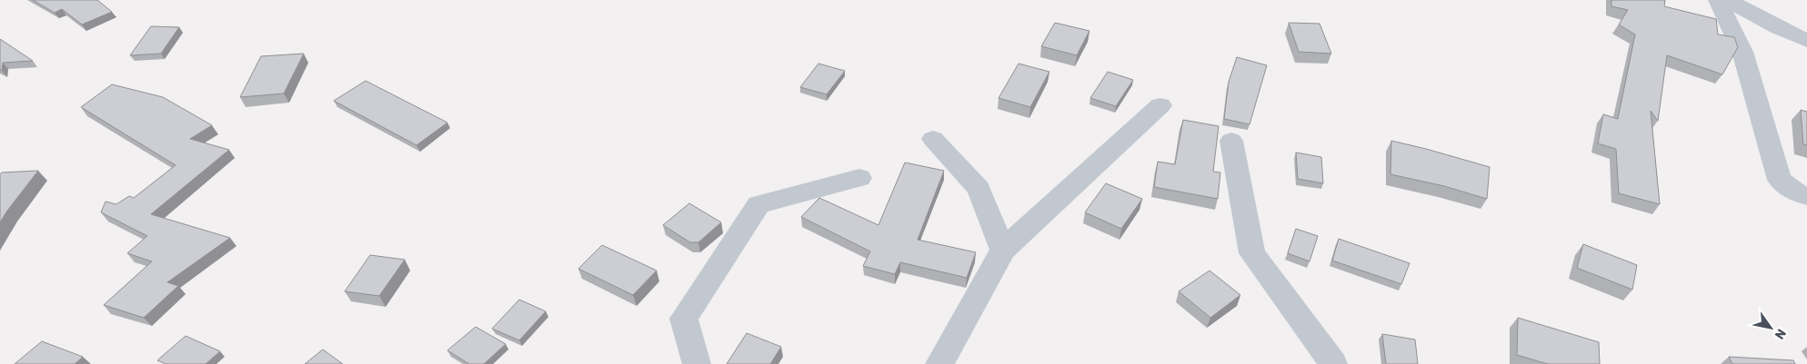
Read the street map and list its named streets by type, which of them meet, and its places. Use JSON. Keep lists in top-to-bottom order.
{
  "north": "bottom right"
}
